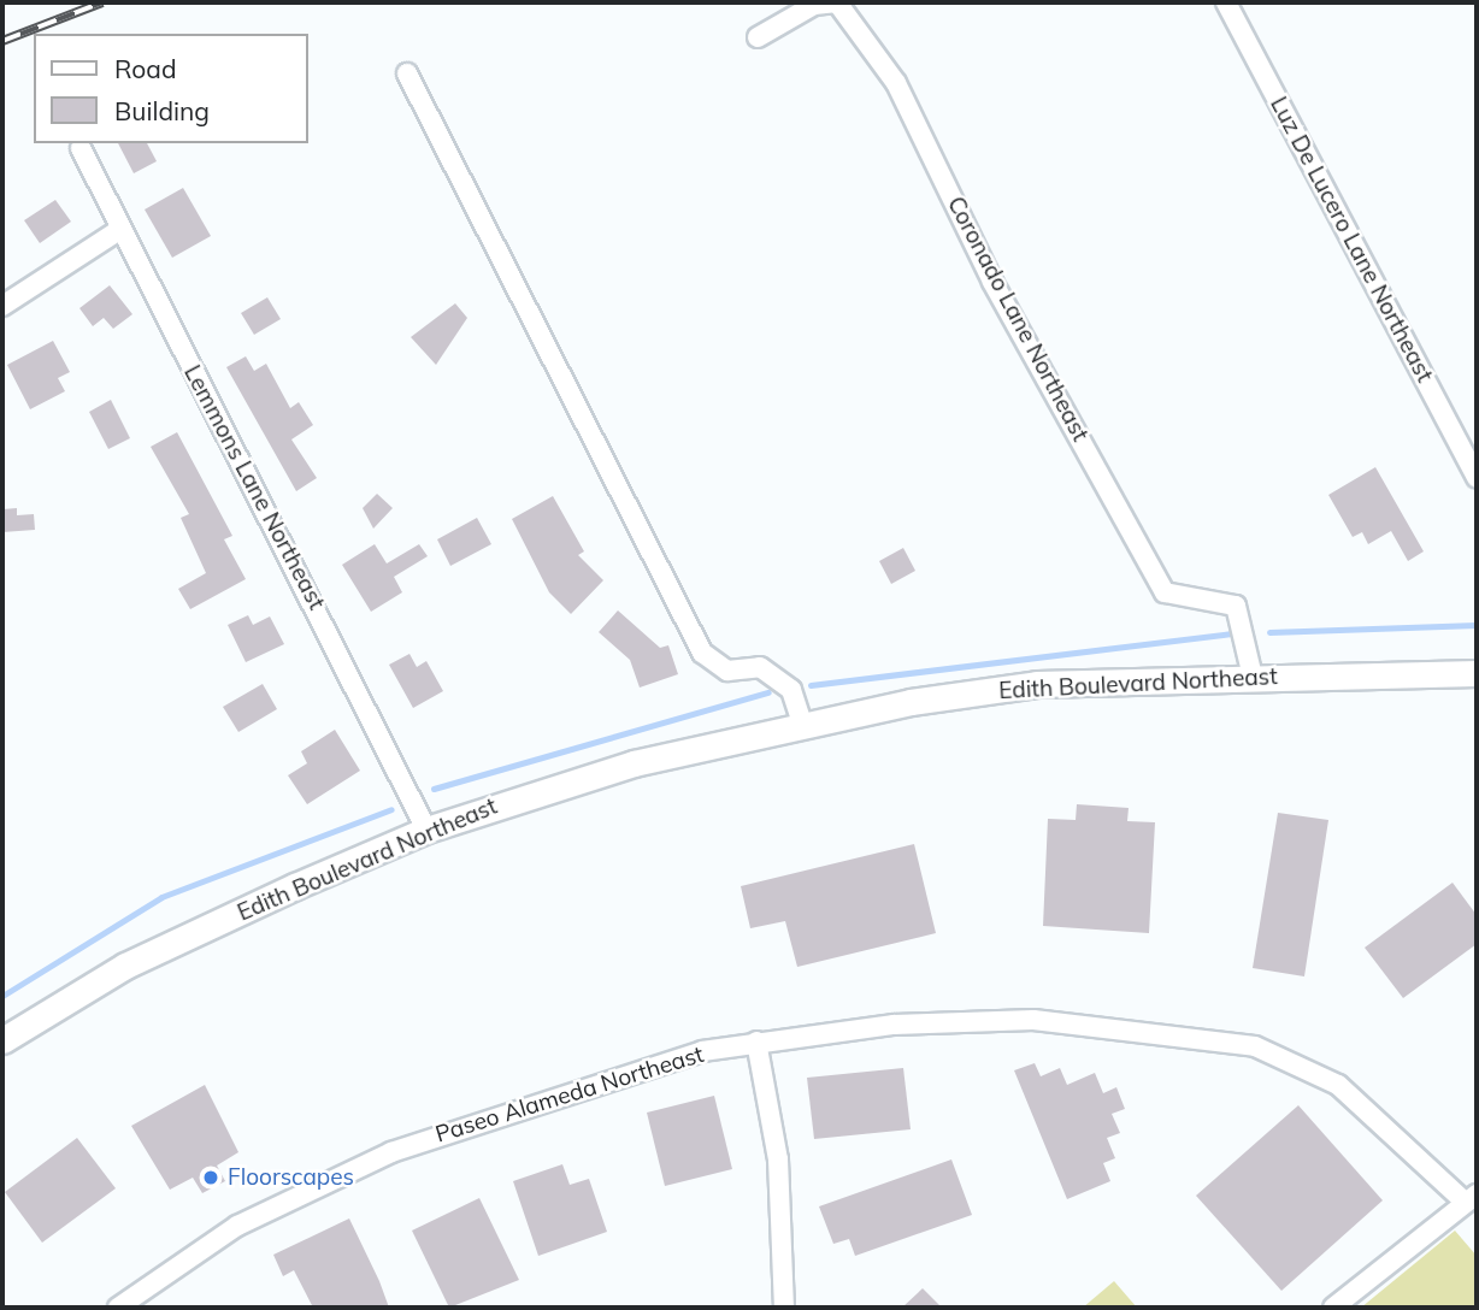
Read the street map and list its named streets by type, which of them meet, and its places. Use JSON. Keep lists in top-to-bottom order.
{
  "streets": {
    "street": [
      "Luz De Lucero Lane Northeast",
      "Coronado Lane Northeast",
      "Lemmons Lane Northeast",
      "Edith Boulevard Northeast",
      "Paseo Alameda Northeast"
    ]
  },
  "crossings": [
    ["Coronado Lane Northeast", "Edith Boulevard Northeast"],
    ["Lemmons Lane Northeast", "Edith Boulevard Northeast"]
  ],
  "places": ["Floorscapes"],
  "legend": ["Road", "Building"]
}
